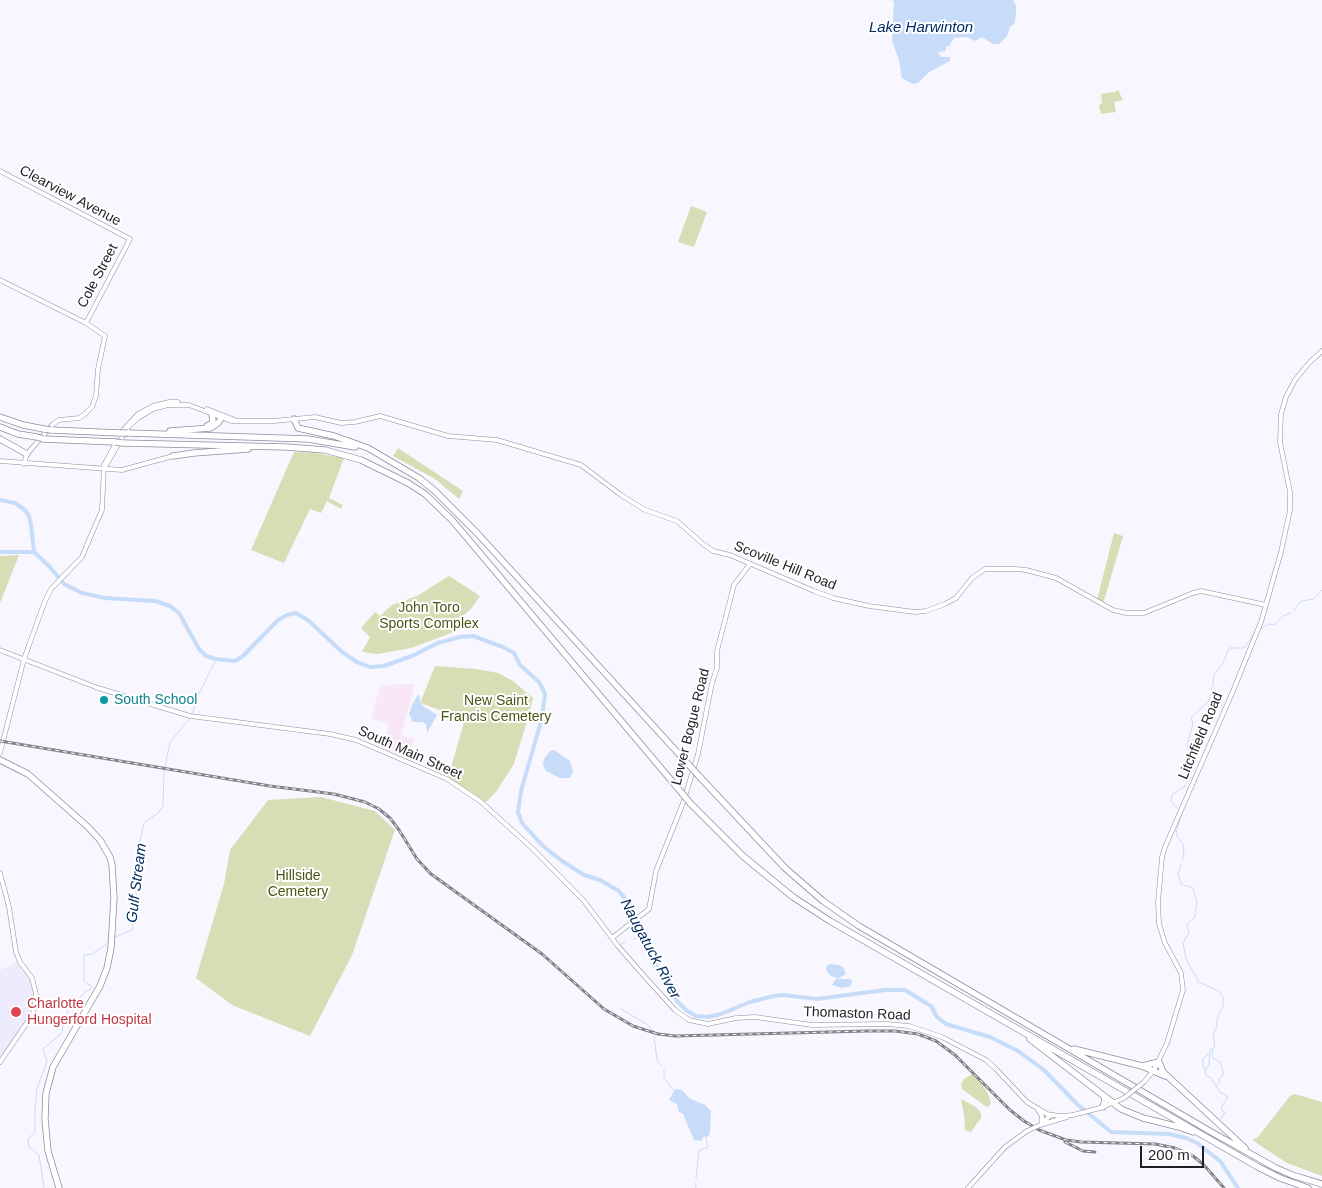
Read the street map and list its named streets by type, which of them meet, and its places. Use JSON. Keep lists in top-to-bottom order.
{
  "streets": {
    "main road": [
      "Clearview Avenue",
      "Cole Street",
      "Scoville Hill Road",
      "Lower Bogue Road",
      "Litchfield Road",
      "South Main Street",
      "Thomaston Road"
    ]
  },
  "crossings": [
    ["Clearview Avenue", "Cole Street"],
    ["Scoville Hill Road", "Lower Bogue Road"],
    ["Scoville Hill Road", "Litchfield Road"],
    ["Lower Bogue Road", "South Main Street"],
    ["Litchfield Road", "Thomaston Road"],
    ["South Main Street", "Thomaston Road"]
  ],
  "water": ["Lake Harwinton", "Gulf Stream", "Naugatuck River"],
  "parks": ["John Toro Sports Complex", "New Saint Francis Cemetery", "Hillside Cemetery"],
  "places": ["South School", "Charlotte Hungerford Hospital"],
  "scale_bar": "200 m"
}
